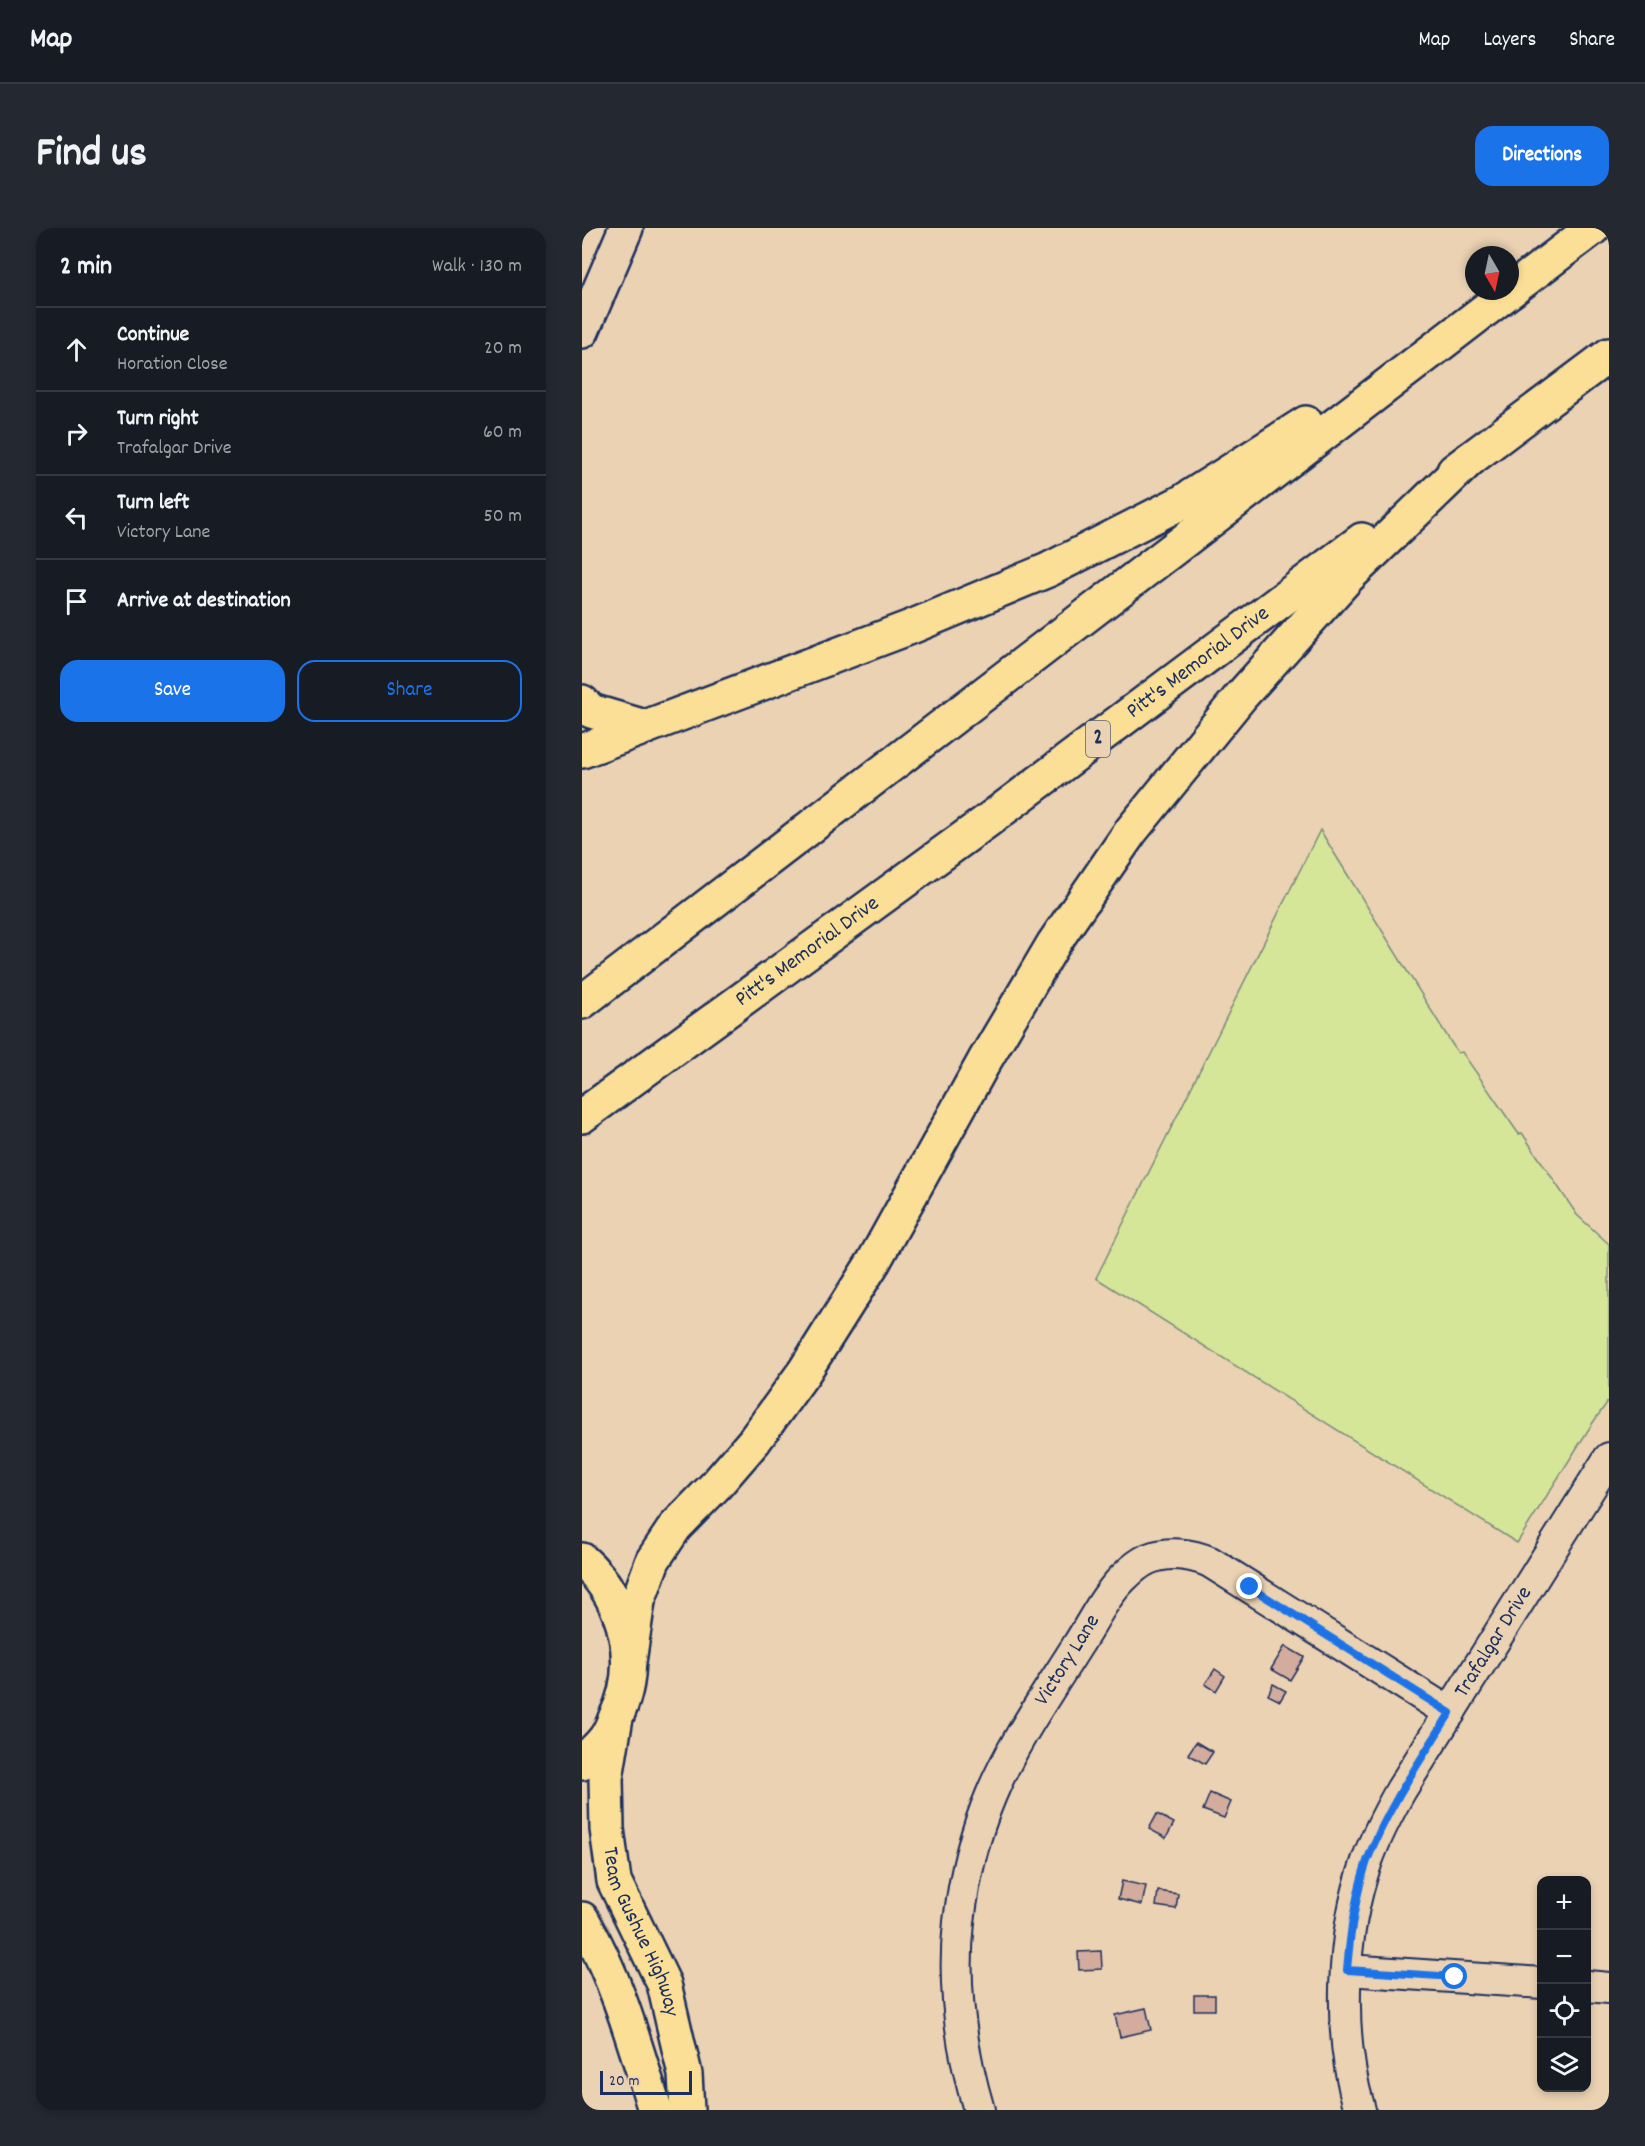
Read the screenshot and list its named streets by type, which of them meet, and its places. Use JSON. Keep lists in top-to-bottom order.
{
  "streets": {
    "highway": ["Pitt's Memorial Drive", "2", "Team Gushue Highway"],
    "street": ["Trafalgar Drive", "Victory Lane"]
  },
  "crossings": [
    ["Trafalgar Drive", "Victory Lane"]
  ],
  "scale_bar": "20 m",
  "north": "bottom",
  "page": {
    "header": "Map",
    "nav": ["Map", "Layers", "Share"],
    "title": "Find us",
    "buttons": [
      "Directions",
      ["Save", "Share"]
    ],
    "heading": ["2 min", "Walk · 130 m"],
    "list": [
      ["Continue", "Horation Close", "20 m"],
      ["Turn right", "Trafalgar Drive", "60 m"],
      ["Turn left", "Victory Lane", "50 m"],
      "Arrive at destination"
    ],
    "map_buttons": ["+", "−"],
    "scale": "20 m"
  }
}
